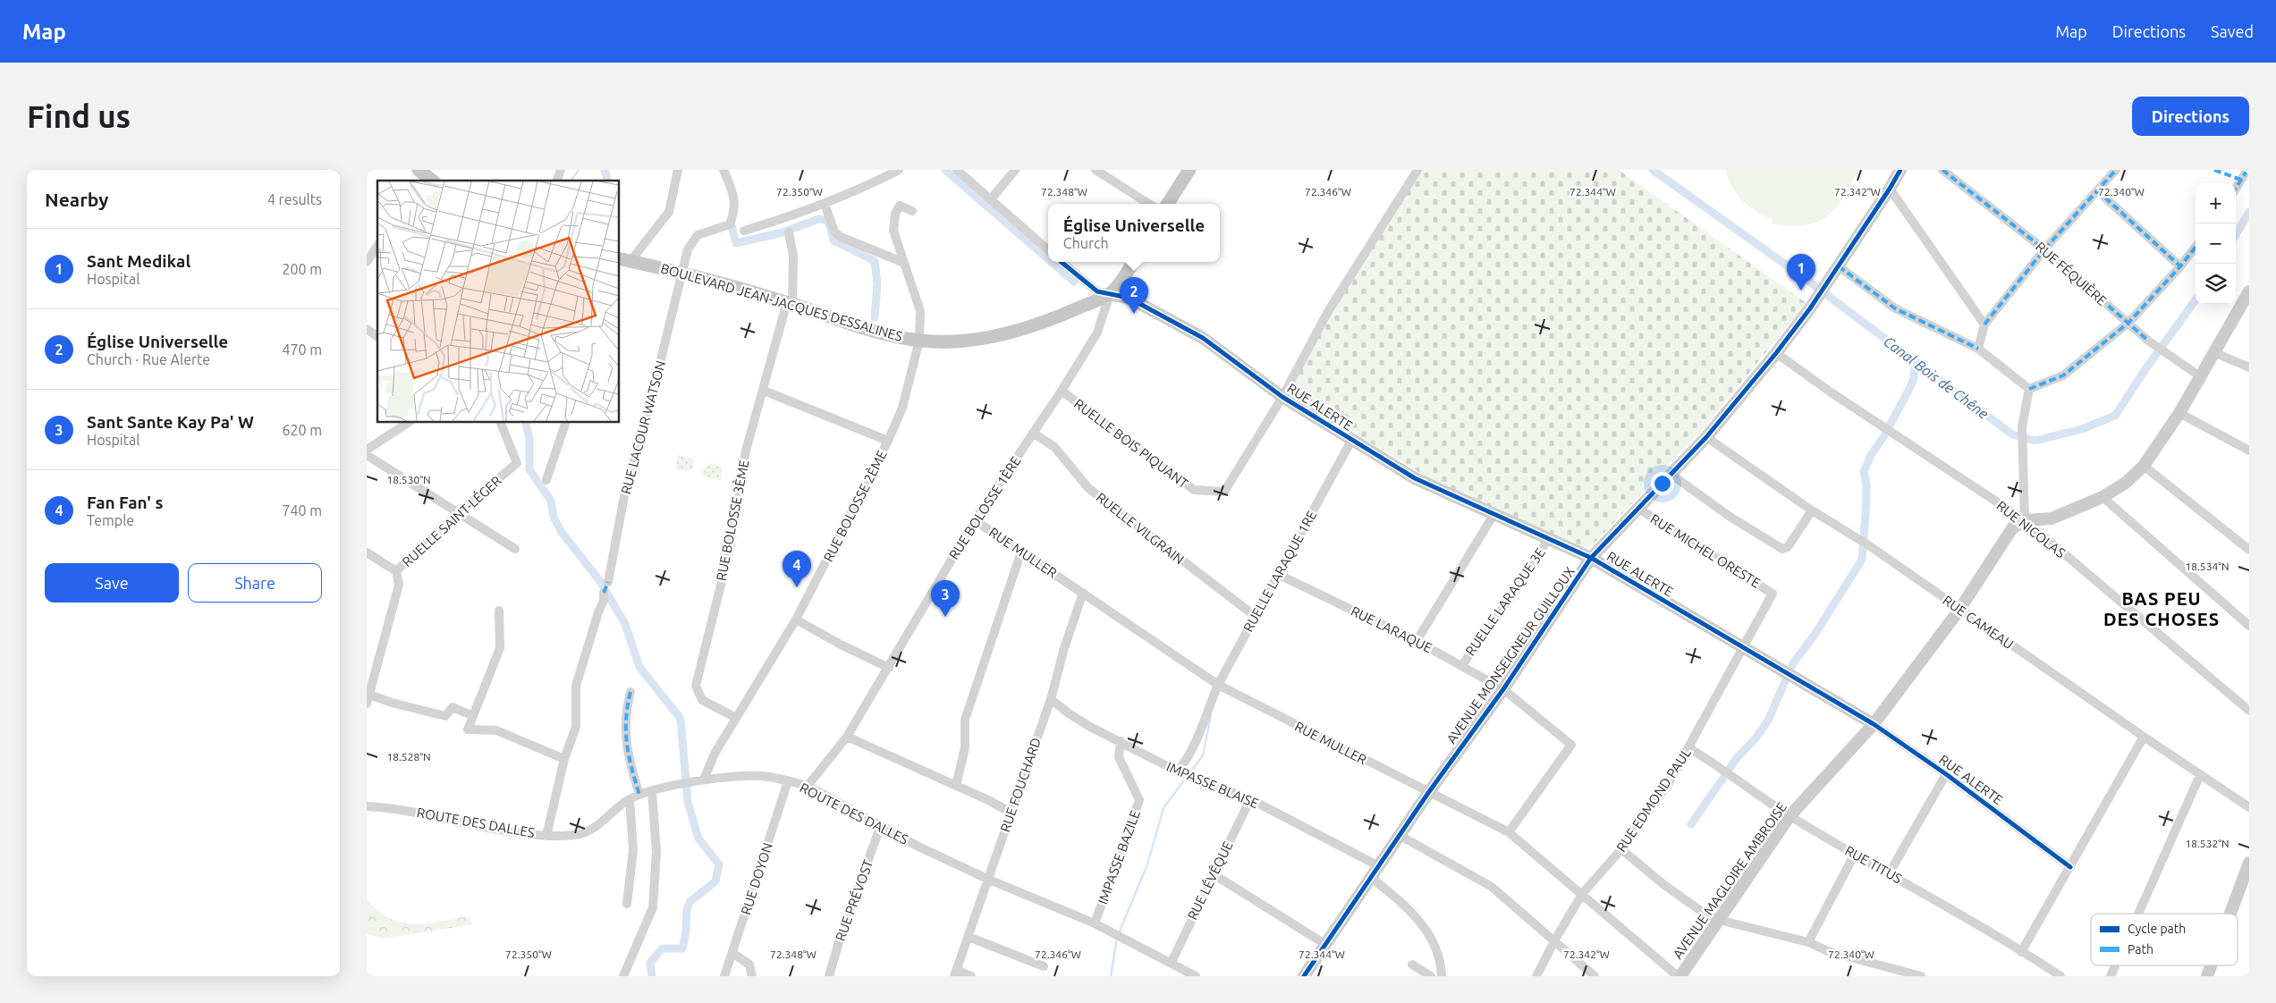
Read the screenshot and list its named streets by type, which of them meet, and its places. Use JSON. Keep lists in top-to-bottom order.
{
  "streets": {
    "main road": ["BOULEVARD JEAN-JACQUES DESSALINES"],
    "street": [
      "RUE FÉQUIÈRE",
      "RUE ALERTE",
      "RUE LACOUR WATSON",
      "RUELLE BOIS PIQUANT",
      "RUE BOLOSSE 2ÈME",
      "RUE BOLOSSE 1ÈRE",
      "RUE BOLOSSE 3ÈME",
      "RUELLE SAINT-LÉGER",
      "RUELLE VILGRAIN",
      "RUE NICOLAS",
      "RUE MICHEL ORESTE",
      "RUE MULLER",
      "RUELLE LARAQUE 1RE",
      "RUELLE LARAQUE 3E",
      "RUE CAMEAU",
      "RUE LARAQUE",
      "AVENUE MONSEIGNEUR GUILLOUX",
      "RUE FOUCHARD",
      "IMPASSE BLAISE",
      "RUE EDMOND PAUL",
      "ROUTE DES DALLES",
      "IMPASSE BAZILE",
      "RUE TITUS",
      "RUE DOYON",
      "RUE LÉVÊQUE",
      "AVENUE MAGLOIRE AMBROISE",
      "RUE PRÉVOST"
    ]
  },
  "crossings": [
    ["BOULEVARD JEAN-JACQUES DESSALINES", "RUE ALERTE"],
    ["BOULEVARD JEAN-JACQUES DESSALINES", "RUE LACOUR WATSON"],
    ["BOULEVARD JEAN-JACQUES DESSALINES", "RUE BOLOSSE 2ÈME"],
    ["BOULEVARD JEAN-JACQUES DESSALINES", "RUE BOLOSSE 1ÈRE"],
    ["BOULEVARD JEAN-JACQUES DESSALINES", "RUE BOLOSSE 3ÈME"],
    ["RUE ALERTE", "RUELLE BOIS PIQUANT"],
    ["RUE ALERTE", "RUE BOLOSSE 1ÈRE"],
    ["RUE ALERTE", "RUELLE LARAQUE 1RE"],
    ["RUE ALERTE", "RUELLE LARAQUE 3E"],
    ["RUE ALERTE", "AVENUE MONSEIGNEUR GUILLOUX"],
    ["RUE ALERTE", "RUE EDMOND PAUL"],
    ["RUE ALERTE", "AVENUE MAGLOIRE AMBROISE"],
    ["RUELLE BOIS PIQUANT", "RUE BOLOSSE 1ÈRE"],
    ["RUE BOLOSSE 2ÈME", "RUE BOLOSSE 3ÈME"],
    ["RUE BOLOSSE 2ÈME", "ROUTE DES DALLES"],
    ["RUE BOLOSSE 1ÈRE", "RUELLE VILGRAIN"],
    ["RUE BOLOSSE 1ÈRE", "RUE MULLER"],
    ["RUE BOLOSSE 1ÈRE", "ROUTE DES DALLES"],
    ["RUELLE VILGRAIN", "RUELLE LARAQUE 1RE"],
    ["RUE NICOLAS", "AVENUE MONSEIGNEUR GUILLOUX"],
    ["RUE NICOLAS", "AVENUE MAGLOIRE AMBROISE"],
    ["RUE MICHEL ORESTE", "AVENUE MONSEIGNEUR GUILLOUX"],
    ["RUE MICHEL ORESTE", "RUE EDMOND PAUL"],
    ["RUE MULLER", "RUELLE LARAQUE 1RE"],
    ["RUE MULLER", "RUE LARAQUE"],
    ["RUE MULLER", "AVENUE MONSEIGNEUR GUILLOUX"],
    ["RUE MULLER", "RUE FOUCHARD"],
    ["RUE MULLER", "RUE EDMOND PAUL"],
    ["RUE MULLER", "AVENUE MAGLOIRE AMBROISE"],
    ["RUELLE LARAQUE 1RE", "RUE LARAQUE"],
    ["RUELLE LARAQUE 1RE", "IMPASSE BLAISE"],
    ["RUELLE LARAQUE 3E", "RUE LARAQUE"],
    ["RUE CAMEAU", "AVENUE MONSEIGNEUR GUILLOUX"],
    ["RUE CAMEAU", "AVENUE MAGLOIRE AMBROISE"],
    ["RUE LARAQUE", "AVENUE MONSEIGNEUR GUILLOUX"],
    ["AVENUE MONSEIGNEUR GUILLOUX", "IMPASSE BLAISE"],
    ["RUE FOUCHARD", "IMPASSE BLAISE"],
    ["RUE FOUCHARD", "ROUTE DES DALLES"],
    ["IMPASSE BLAISE", "IMPASSE BAZILE"],
    ["IMPASSE BLAISE", "RUE LÉVÊQUE"],
    ["RUE EDMOND PAUL", "RUE TITUS"],
    ["ROUTE DES DALLES", "IMPASSE BAZILE"],
    ["ROUTE DES DALLES", "RUE DOYON"],
    ["ROUTE DES DALLES", "RUE LÉVÊQUE"],
    ["ROUTE DES DALLES", "RUE PRÉVOST"],
    ["RUE TITUS", "AVENUE MAGLOIRE AMBROISE"]
  ],
  "districts": ["BAS PEU DES CHOSES"],
  "water": ["Canal Bois de Chêne"],
  "legend": ["Cycle path", "Path"],
  "page": {
    "header": "Map",
    "nav": ["Map", "Directions", "Saved"],
    "buttons": [
      "Directions",
      ["Save", "Share"]
    ],
    "title": "Find us",
    "heading": ["Nearby", "4 results"],
    "map_buttons": ["+", "−"],
    "popup": ["Église Universelle", "Church"],
    "list": [
      {
        "mark": "1",
        "name": "Sant Medikal",
        "note": "Hospital",
        "value": "200 m"
      },
      {
        "mark": "2",
        "name": "Église Universelle",
        "note": "Church · Rue Alerte",
        "value": "470 m"
      },
      {
        "mark": "3",
        "name": "Sant Sante Kay Pa' W",
        "note": "Hospital",
        "value": "620 m"
      },
      {
        "mark": "4",
        "name": "Fan Fan' s",
        "note": "Temple",
        "value": "740 m"
      }
    ],
    "pins": [
      "1",
      "2",
      "4",
      "3"
    ]
  },
  "coordinates": [
    "72.350°W",
    "72.348°W",
    "72.346°W",
    "72.344°W",
    "72.342°W",
    "72.340°W",
    "18.530°N",
    "18.534°N",
    "18.528°N",
    "18.532°N"
  ]
}
